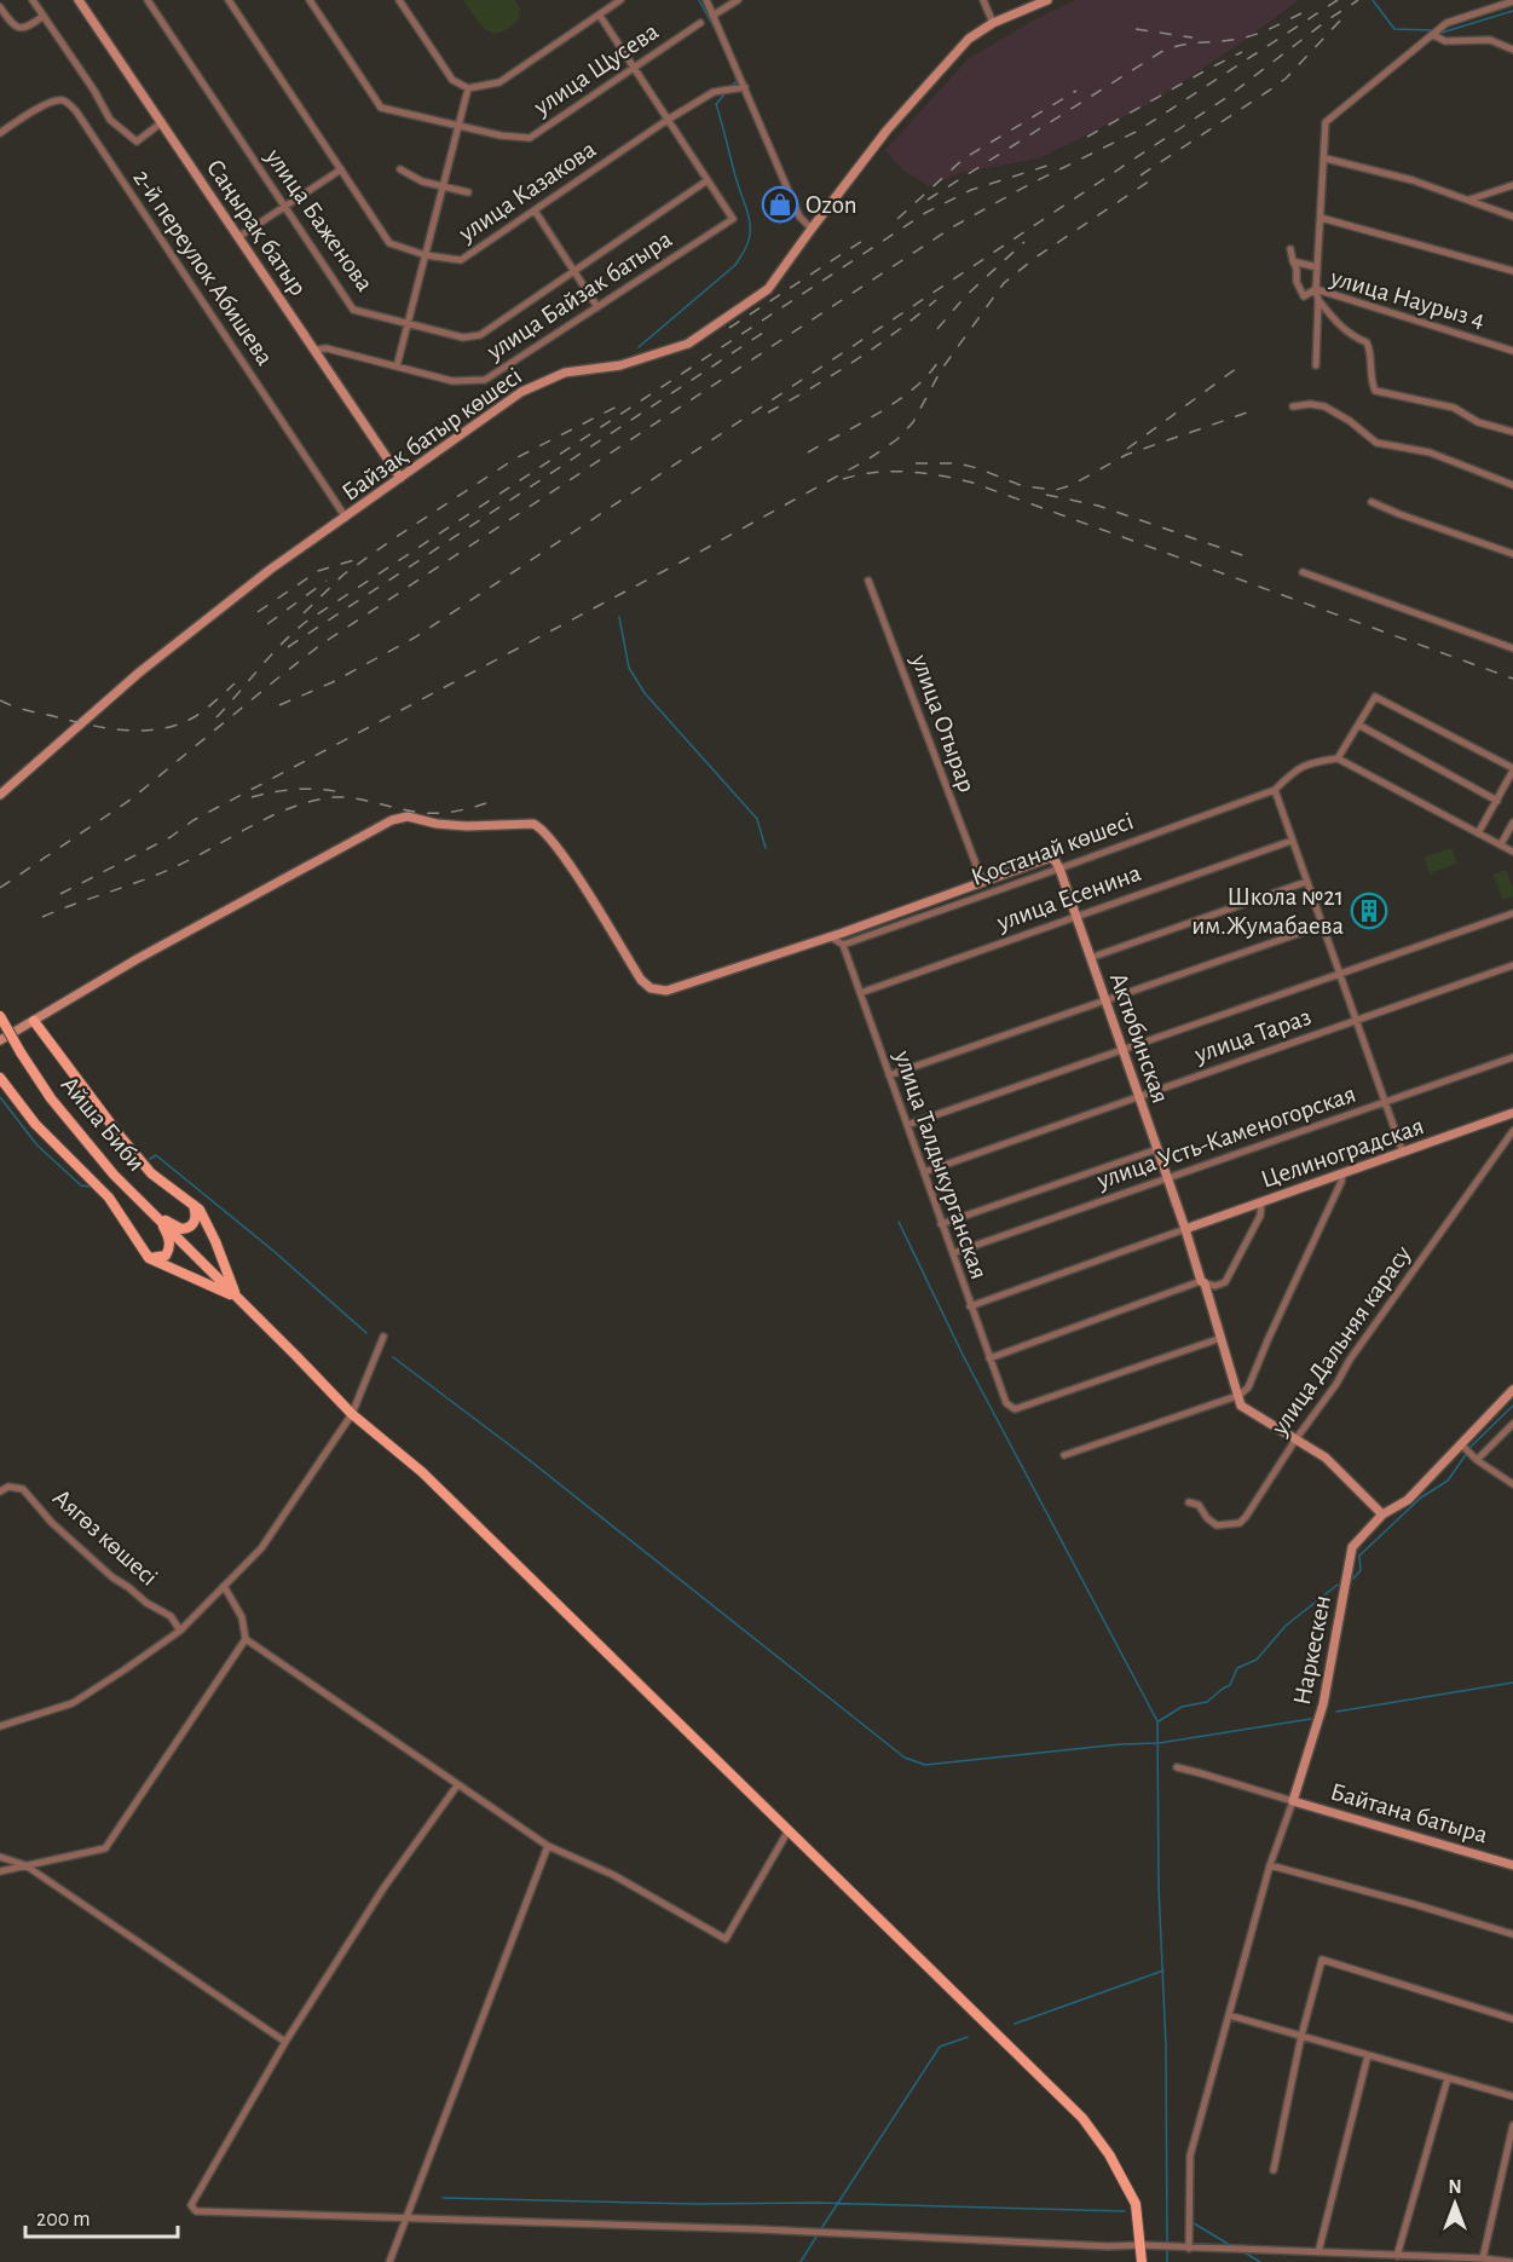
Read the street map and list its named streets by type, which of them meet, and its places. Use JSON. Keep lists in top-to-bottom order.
{
  "streets": {
    "main road": ["Айша Биби"],
    "street": [
      "улица Щусева",
      "улица Казакова",
      "улица Баженова",
      "Саңырақ батыр",
      "2-й переулок Абишева",
      "улица Байзак батыра",
      "улица Наурыз 4",
      "Байзақ батыр көшесі",
      "улица Отырар",
      "Қостанай көшесі",
      "улица Есенина",
      "улица Тараз",
      "Актюбинская",
      "улица Усть-Каменогорская",
      "Целиноградская",
      "улица Талдыкурганская",
      "улица Дальняя карасу",
      "Аягөз көшесі",
      "Наркескен",
      "Байтана батыра"
    ]
  },
  "crossings": [
    ["улица Баженова", "улица Байзак батыра"],
    ["Саңырақ батыр", "улица Байзак батыра"],
    ["Саңырақ батыр", "Байзақ батыр көшесі"],
    ["2-й переулок Абишева", "Байзақ батыр көшесі"],
    ["улица Отырар", "Актюбинская"],
    ["Қостанай көшесі", "Актюбинская"],
    ["Қостанай көшесі", "улица Талдыкурганская"],
    ["улица Есенина", "Актюбинская"],
    ["улица Есенина", "улица Талдыкурганская"],
    ["улица Тараз", "Актюбинская"],
    ["улица Тараз", "улица Талдыкурганская"],
    ["Актюбинская", "улица Усть-Каменогорская"],
    ["Актюбинская", "Целиноградская"],
    ["Актюбинская", "улица Талдыкурганская"],
    ["улица Усть-Каменогорская", "улица Талдыкурганская"],
    ["Наркескен", "Байтана батыра"]
  ],
  "places": {
    "shop": ["Ozon"],
    "building": ["Школа №21 им.Жумабаева"]
  },
  "scale_bar": "200 m",
  "north": "top"
}
